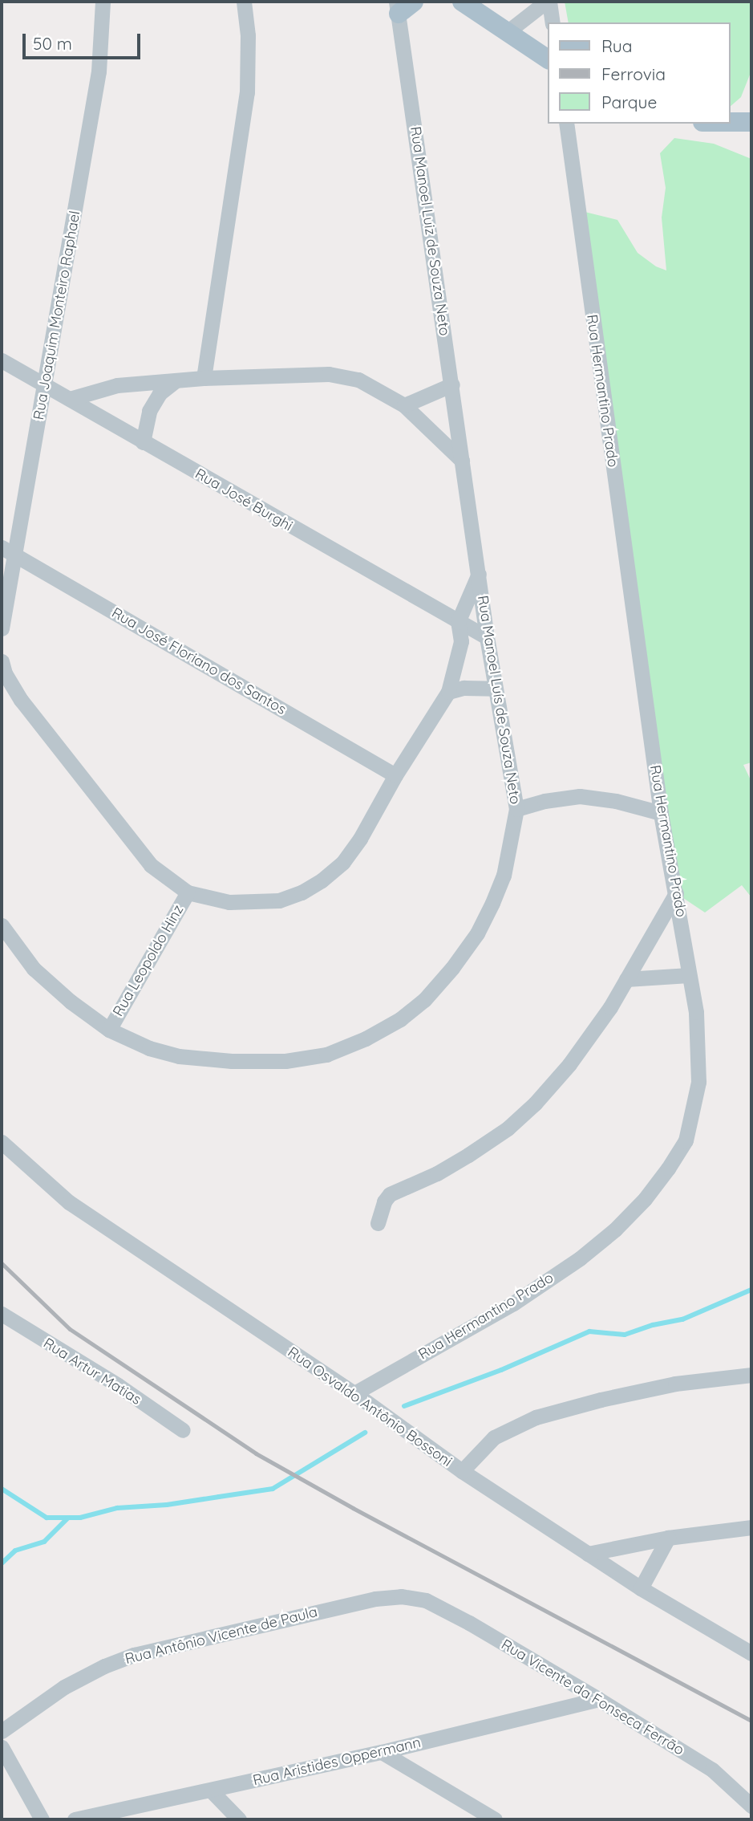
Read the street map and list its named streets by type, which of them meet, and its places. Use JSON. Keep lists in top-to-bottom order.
{
  "streets": {
    "street": [
      "Rua Manoel Luiz de Souza Neto",
      "Rua Joaquim Monteiro Raphael",
      "Rua Hermantino Prado",
      "Rua José Burghi",
      "Rua José Floriano dos Santos",
      "Rua Manoel Luís de Souza Neto",
      "Rua Leopoldo Hinz",
      "Rua Artur Matias",
      "Rua Osvaldo Antônio Bossoni",
      "Rua Antônio Vicente de Paula",
      "Rua Vicente da Fonseca Ferrão",
      "Rua Aristides Oppermann"
    ]
  },
  "crossings": [
    ["Rua Manoel Luiz de Souza Neto", "Rua Manoel Luís de Souza Neto"],
    ["Rua Joaquim Monteiro Raphael", "Rua José Burghi"],
    ["Rua Joaquim Monteiro Raphael", "Rua José Floriano dos Santos"],
    ["Rua Hermantino Prado", "Rua Osvaldo Antônio Bossoni"],
    ["Rua José Burghi", "Rua Manoel Luís de Souza Neto"],
    ["Rua Manoel Luís de Souza Neto", "Rua Leopoldo Hinz"],
    ["Rua Antônio Vicente de Paula", "Rua Vicente da Fonseca Ferrão"],
    ["Rua Vicente da Fonseca Ferrão", "Rua Aristides Oppermann"]
  ],
  "legend": ["Rua", "Ferrovia", "Parque"],
  "scale_bar": "50 m"
}
